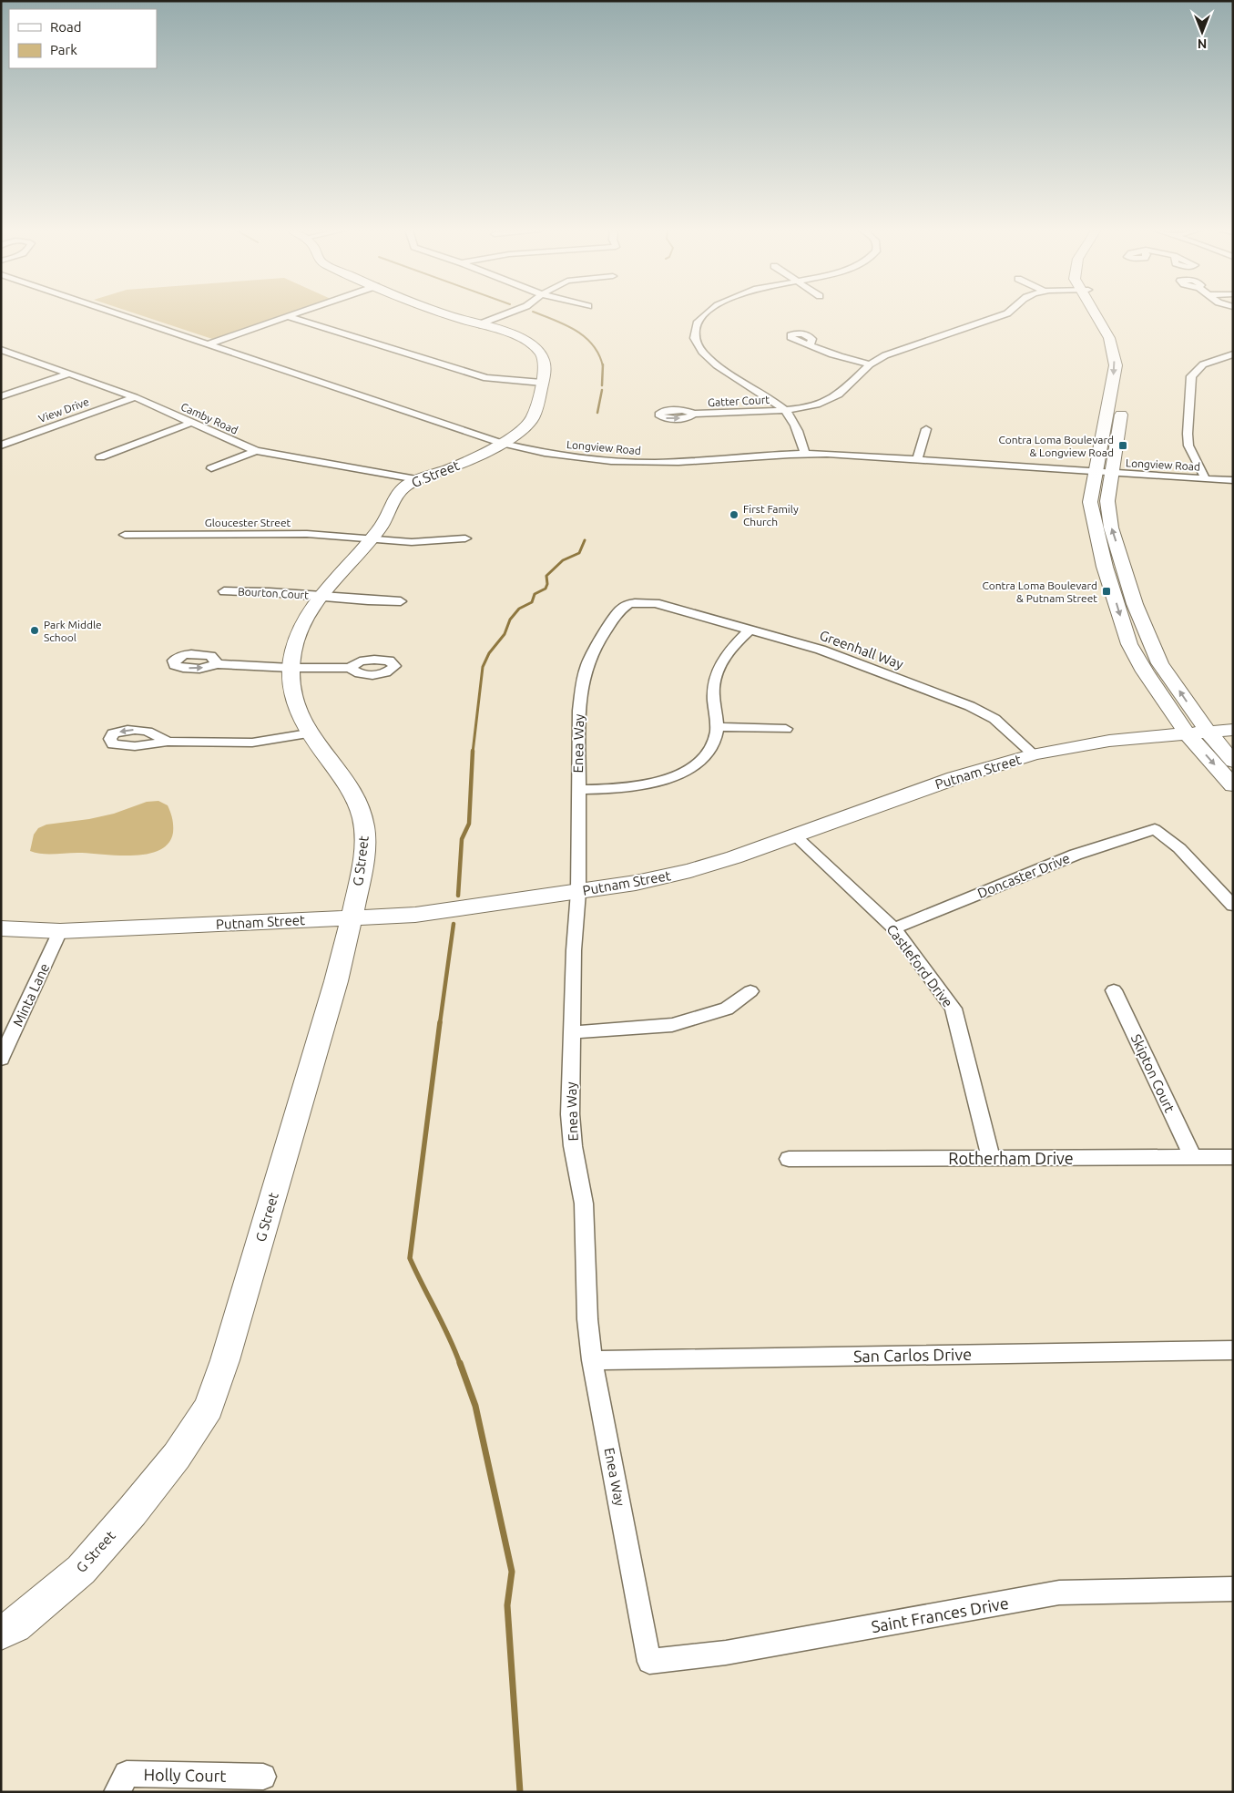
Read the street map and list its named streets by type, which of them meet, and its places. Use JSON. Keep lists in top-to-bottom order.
{
  "streets": {
    "street": [
      "Gatter Court",
      "View Drive",
      "Camby Road",
      "Longview Road",
      "G Street",
      "Gloucester Street",
      "Bourton Court",
      "Greenhall Way",
      "Enea Way",
      "Putnam Street",
      "Doncaster Drive",
      "Castleford Drive",
      "Minta Lane",
      "Skipton Court",
      "Rotherham Drive",
      "San Carlos Drive",
      "Saint Frances Drive",
      "Holly Court"
    ]
  },
  "crossings": [
    ["View Drive", "Camby Road"],
    ["Camby Road", "G Street"],
    ["Longview Road", "G Street"],
    ["G Street", "Gloucester Street"],
    ["G Street", "Bourton Court"],
    ["G Street", "Putnam Street"],
    ["Greenhall Way", "Enea Way"],
    ["Greenhall Way", "Putnam Street"],
    ["Enea Way", "Putnam Street"],
    ["Enea Way", "San Carlos Drive"],
    ["Enea Way", "Saint Frances Drive"],
    ["Putnam Street", "Castleford Drive"],
    ["Putnam Street", "Minta Lane"],
    ["Doncaster Drive", "Castleford Drive"],
    ["Castleford Drive", "Rotherham Drive"],
    ["Skipton Court", "Rotherham Drive"]
  ],
  "places": {
    "transit": ["Contra Loma Boulevard & Longview Road", "Contra Loma Boulevard & Putnam Street"],
    "other": ["First Family Church", "Park Middle School"]
  },
  "legend": ["Road", "Park"],
  "north": "bottom"
}
